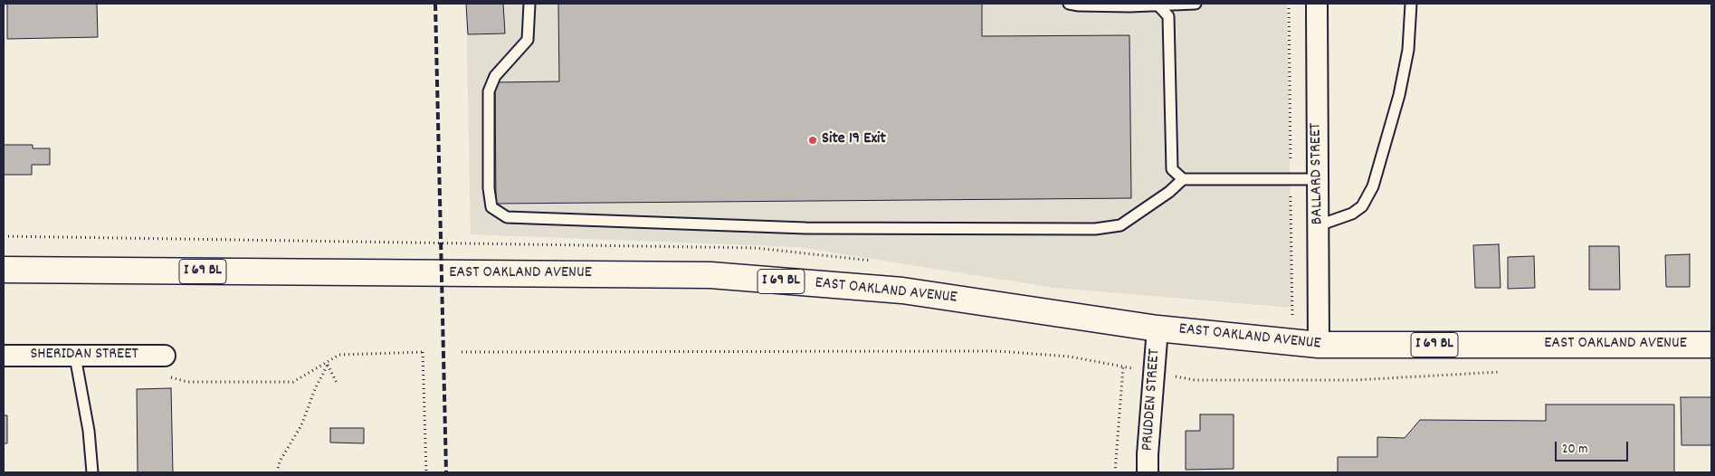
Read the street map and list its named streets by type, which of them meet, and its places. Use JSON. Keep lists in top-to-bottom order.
{
  "streets": {
    "main road": ["I 69 BL", "EAST OAKLAND AVENUE"],
    "street": ["BALLARD STREET", "SHERIDAN STREET", "PRUDDEN STREET"]
  },
  "crossings": [
    ["BALLARD STREET", "EAST OAKLAND AVENUE"],
    ["EAST OAKLAND AVENUE", "PRUDDEN STREET"]
  ],
  "places": ["Site 19 Exit"],
  "scale_bar": "20 m"
}
